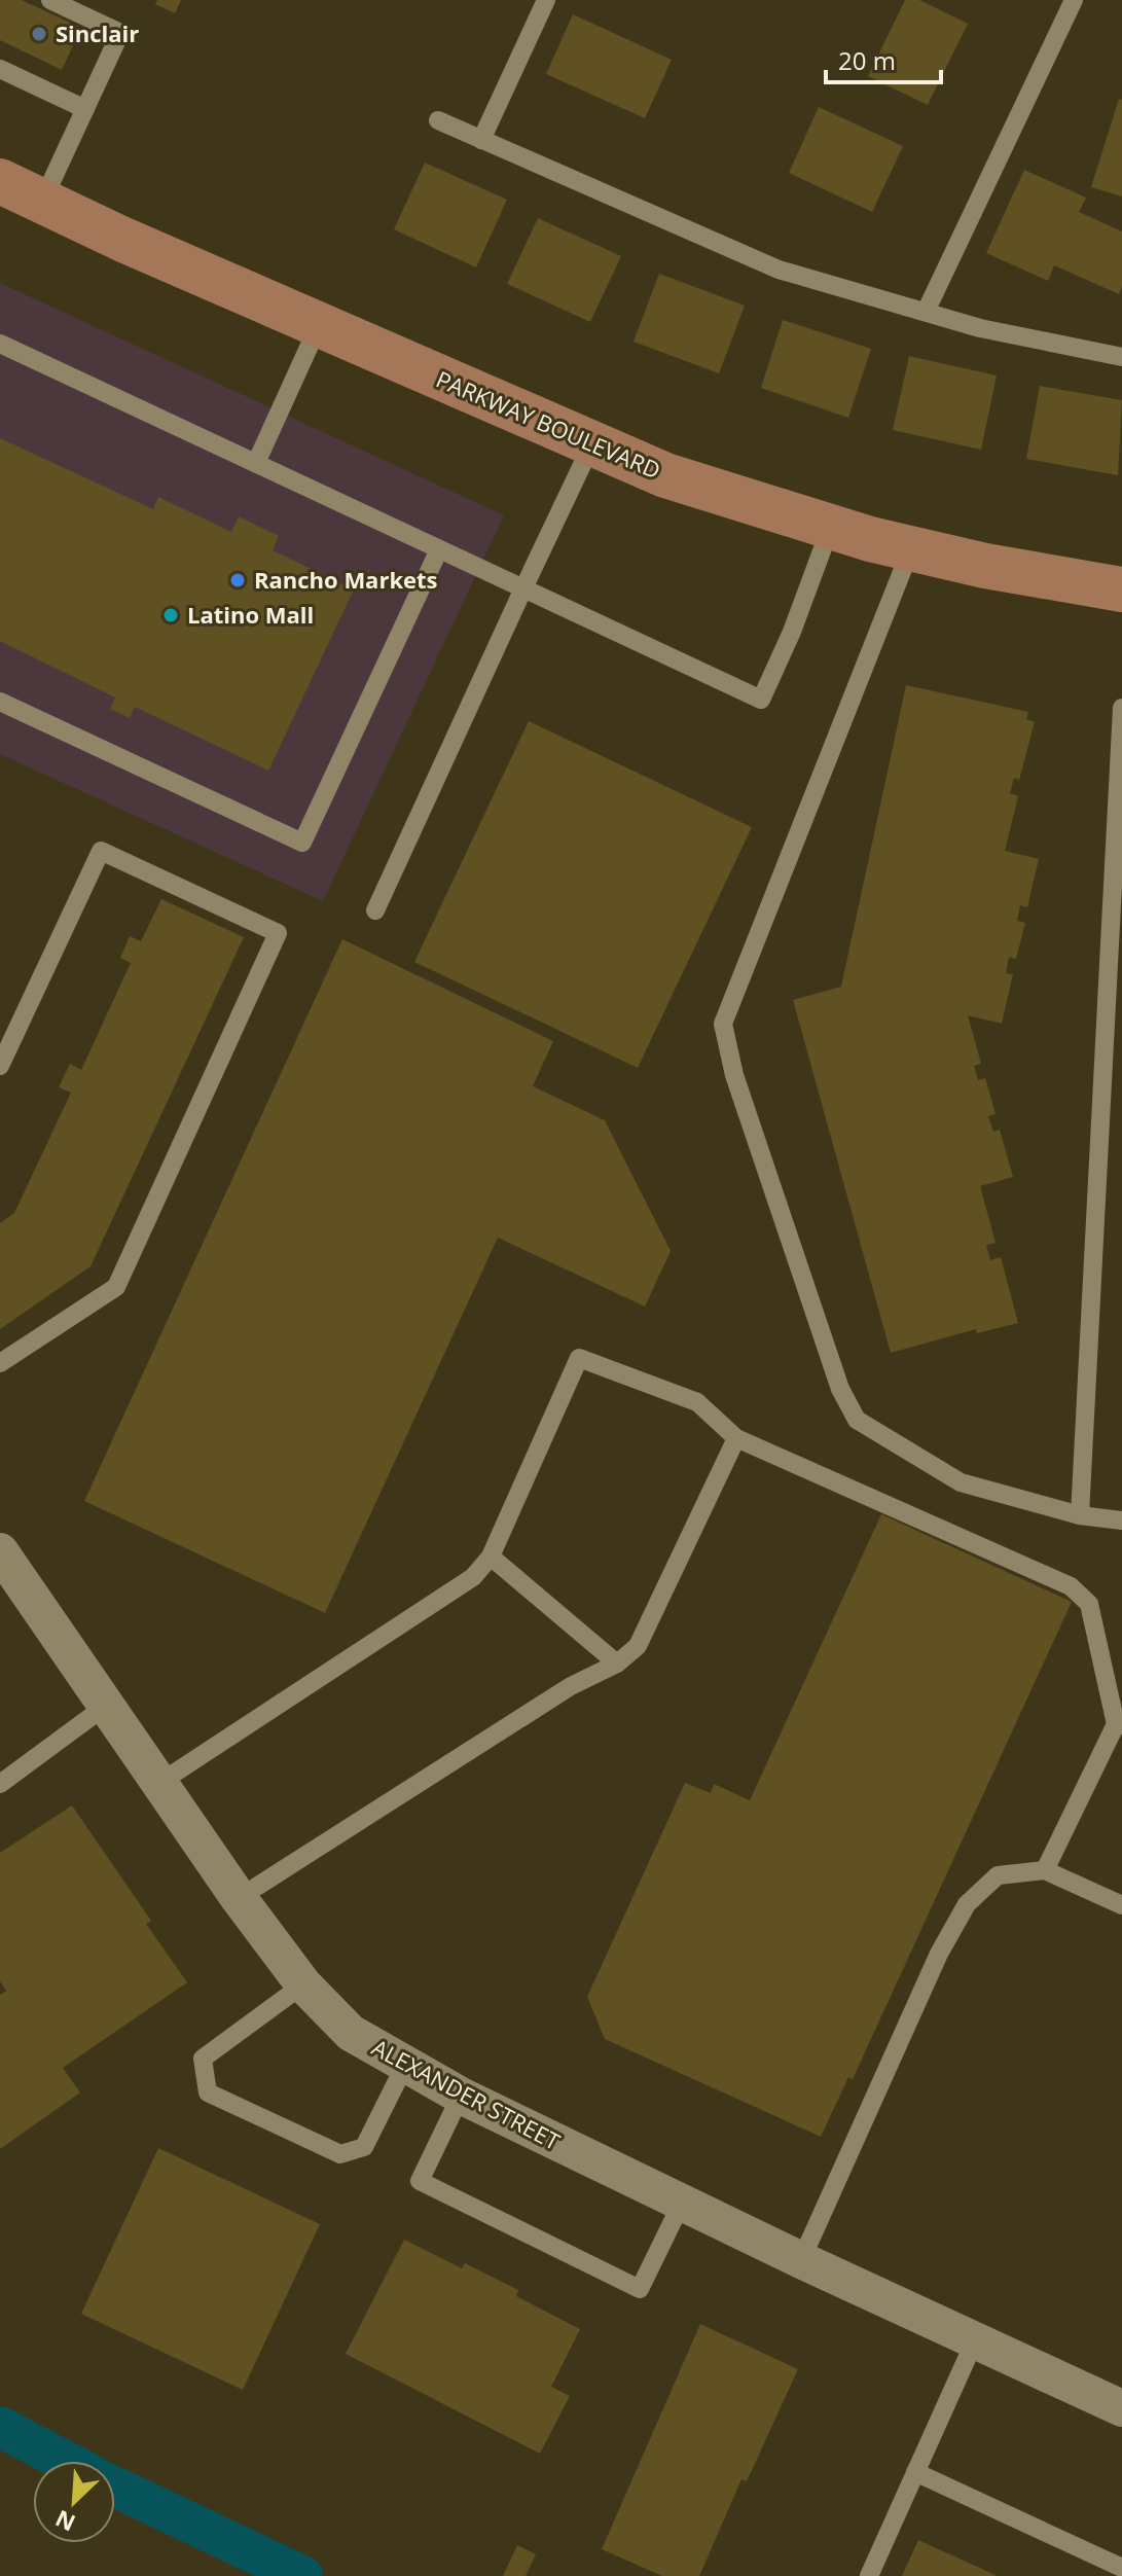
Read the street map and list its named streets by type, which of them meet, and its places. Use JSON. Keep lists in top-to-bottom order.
{
  "streets": {
    "street": ["PARKWAY BOULEVARD", "ALEXANDER STREET"]
  },
  "places": ["Sinclair", "Rancho Markets", "Latino Mall"],
  "scale_bar": "20 m",
  "north": "bottom left"
}
